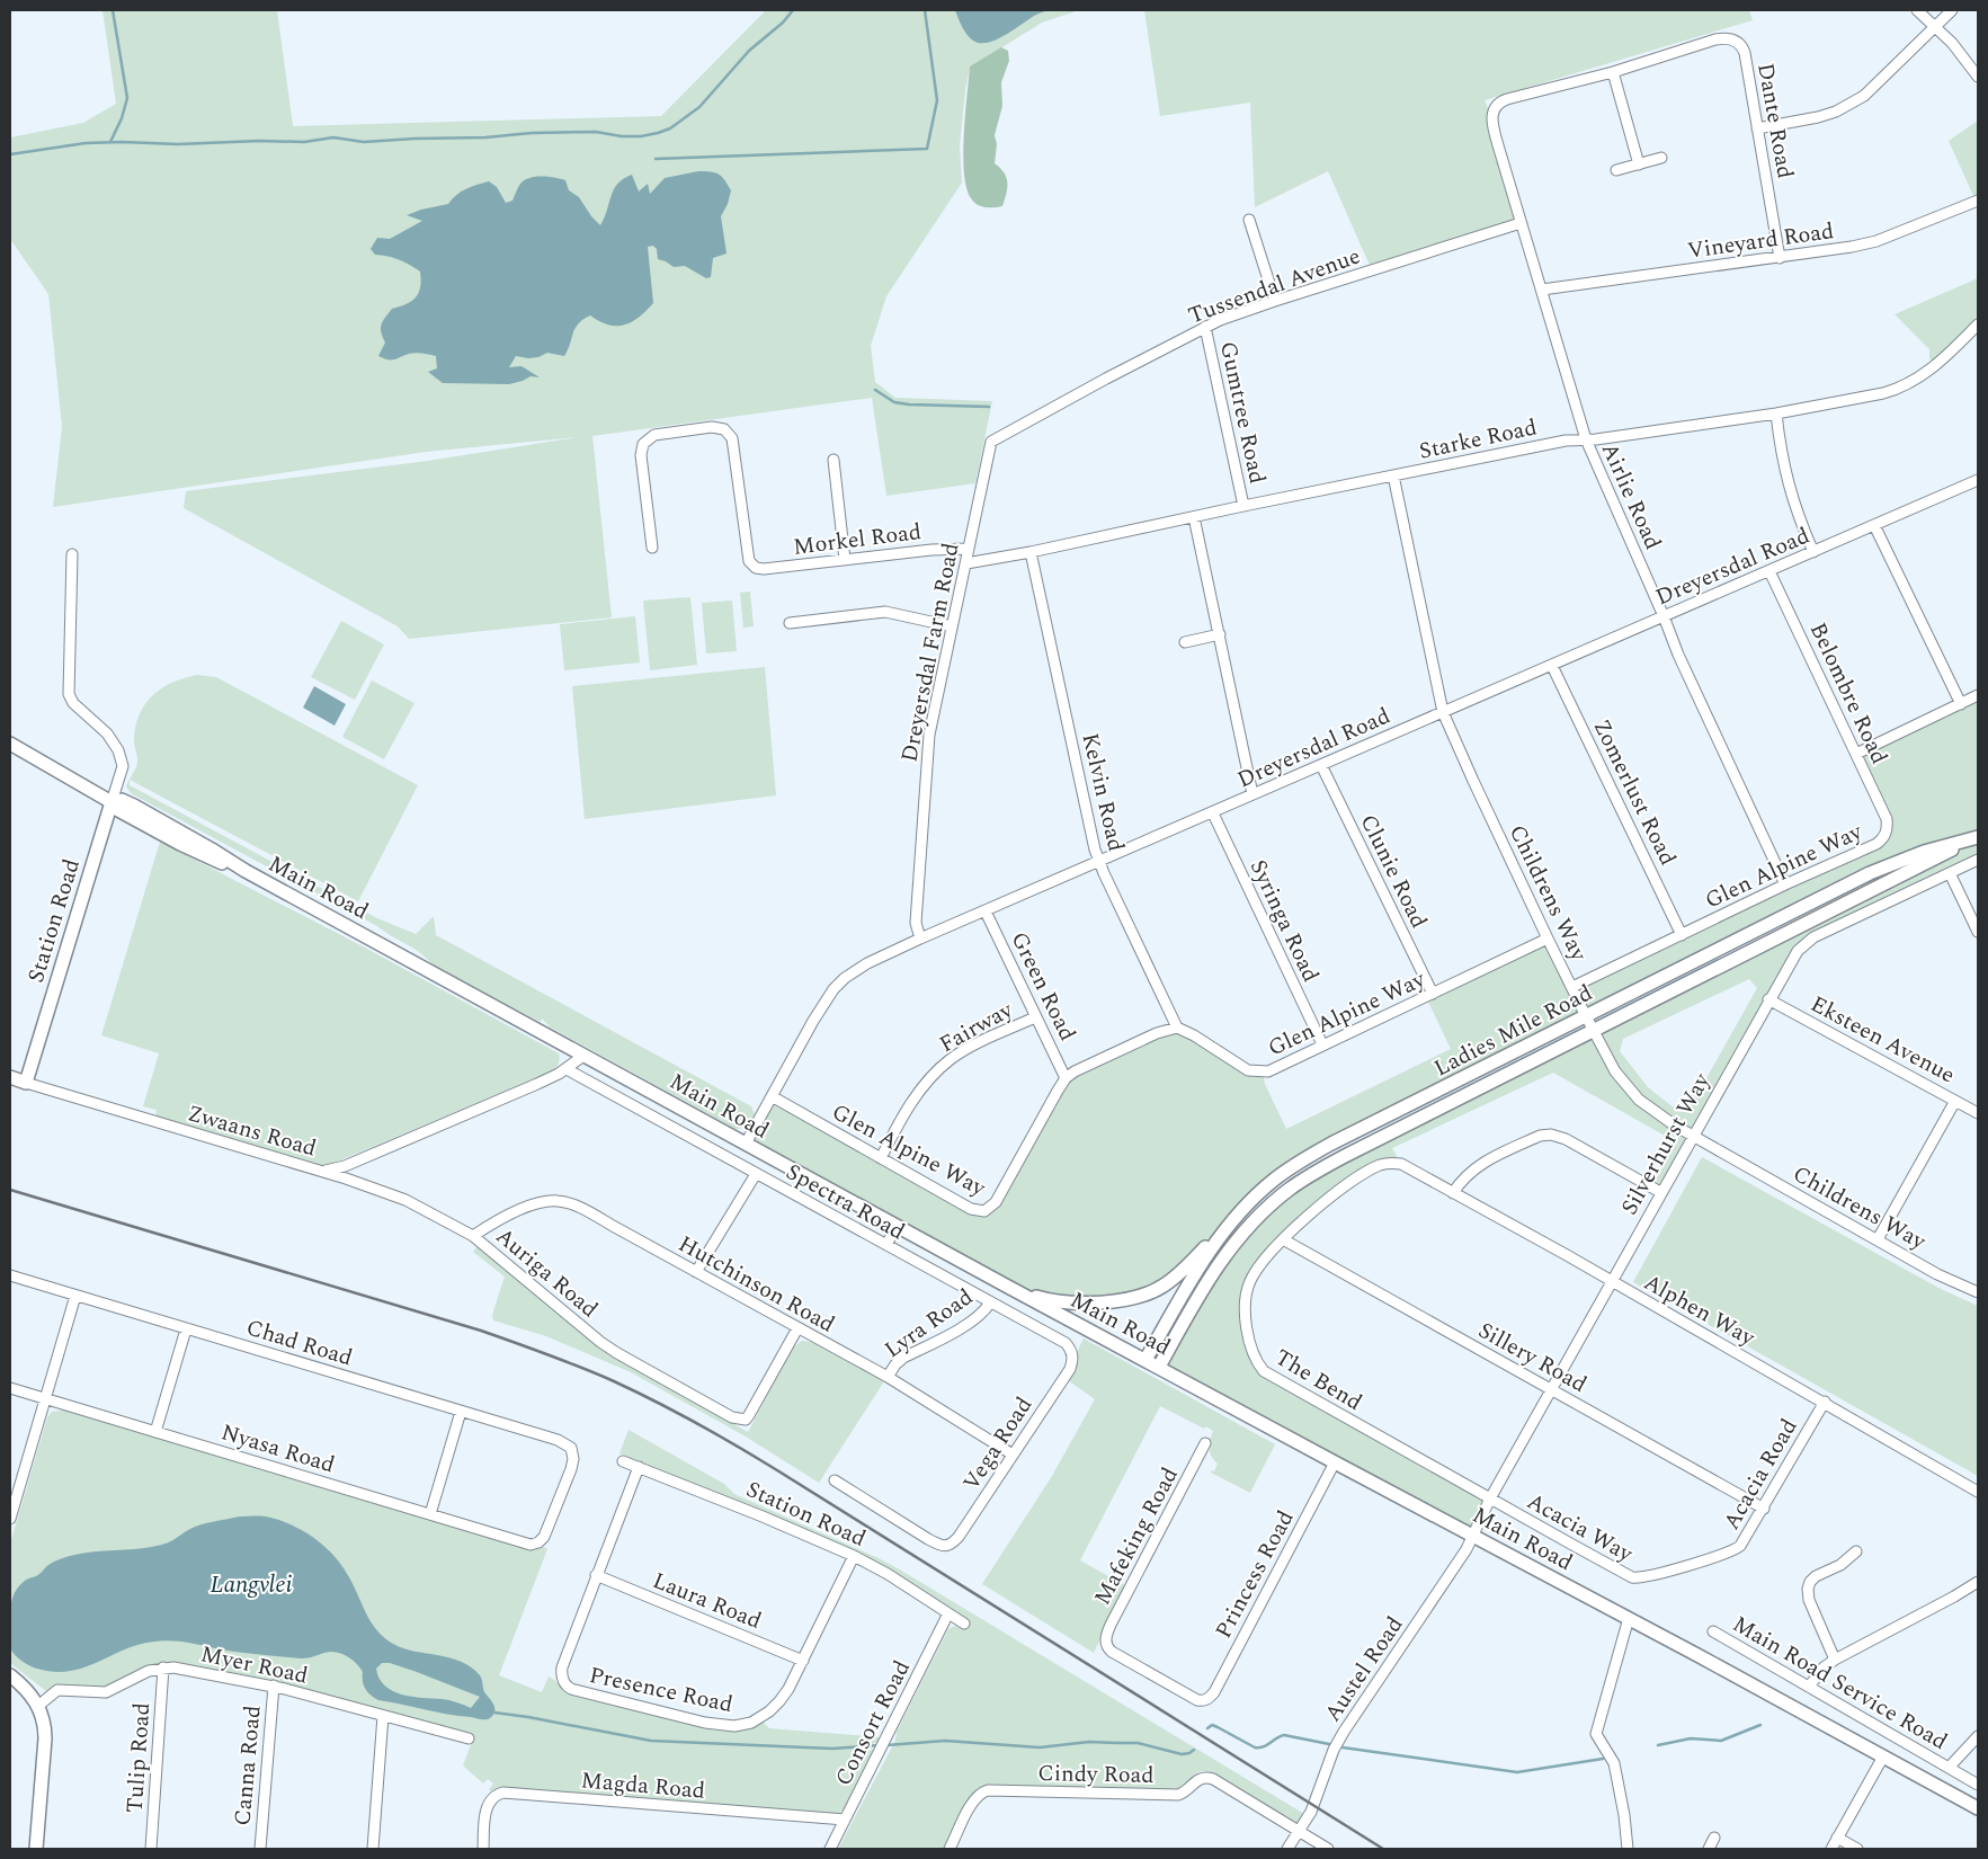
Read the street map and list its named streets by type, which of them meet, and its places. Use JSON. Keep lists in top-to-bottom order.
{
  "streets": {
    "main road": ["Main Road", "Station Road", "Ladies Mile Road"],
    "street": [
      "Dante Road",
      "Vineyard Road",
      "Tussendal Avenue",
      "Gumtree Road",
      "Starke Road",
      "Airlie Road",
      "Morkel Road",
      "Dreyersdal Road",
      "Dreyersdal Farm Road",
      "Belombre Road",
      "Kelvin Road",
      "Zomerlust Road",
      "Glen Alpine Way",
      "Clunie Road",
      "Childrens Way",
      "Syringa Road",
      "Green Road",
      "Fairway",
      "Eksteen Avenue",
      "Zwaans Road",
      "Silverhurst Way",
      "Spectra Road",
      "Auriga Road",
      "Hutchinson Road",
      "Alphen Way",
      "Lyra Road",
      "Chad Road",
      "Sillery Road",
      "The Bend",
      "Vega Road",
      "Nyasa Road",
      "Acacia Road",
      "Acacia Way",
      "Mafeking Road",
      "Princess Road",
      "Laura Road",
      "Myer Road",
      "Austel Road",
      "Main Road Service Road",
      "Presence Road",
      "Consort Road",
      "Tulip Road",
      "Canna Road",
      "Cindy Road",
      "Magda Road"
    ]
  },
  "crossings": [
    ["Dante Road", "Vineyard Road"],
    ["Dante Road", "Airlie Road"],
    ["Vineyard Road", "Airlie Road"],
    ["Tussendal Avenue", "Gumtree Road"],
    ["Tussendal Avenue", "Airlie Road"],
    ["Tussendal Avenue", "Dreyersdal Farm Road"],
    ["Gumtree Road", "Starke Road"],
    ["Starke Road", "Airlie Road"],
    ["Starke Road", "Dreyersdal Farm Road"],
    ["Starke Road", "Kelvin Road"],
    ["Starke Road", "Childrens Way"],
    ["Airlie Road", "Dreyersdal Road"],
    ["Airlie Road", "Glen Alpine Way"],
    ["Morkel Road", "Dreyersdal Farm Road"],
    ["Dreyersdal Road", "Dreyersdal Farm Road"],
    ["Dreyersdal Road", "Belombre Road"],
    ["Dreyersdal Road", "Kelvin Road"],
    ["Dreyersdal Road", "Zomerlust Road"],
    ["Dreyersdal Road", "Glen Alpine Way"],
    ["Dreyersdal Road", "Clunie Road"],
    ["Dreyersdal Road", "Main Road"],
    ["Dreyersdal Road", "Childrens Way"],
    ["Dreyersdal Road", "Syringa Road"],
    ["Dreyersdal Road", "Green Road"],
    ["Belombre Road", "Glen Alpine Way"],
    ["Kelvin Road", "Glen Alpine Way"],
    ["Zomerlust Road", "Glen Alpine Way"],
    ["Glen Alpine Way", "Clunie Road"],
    ["Glen Alpine Way", "Childrens Way"],
    ["Glen Alpine Way", "Syringa Road"],
    ["Glen Alpine Way", "Green Road"],
    ["Glen Alpine Way", "Fairway"],
    ["Main Road", "Station Road"],
    ["Main Road", "Ladies Mile Road"],
    ["Main Road", "Zwaans Road"],
    ["Main Road", "Silverhurst Way"],
    ["Main Road", "Princess Road"],
    ["Main Road", "Austel Road"],
    ["Childrens Way", "Ladies Mile Road"],
    ["Childrens Way", "Silverhurst Way"],
    ["Station Road", "Zwaans Road"],
    ["Station Road", "Presence Road"],
    ["Station Road", "Consort Road"],
    ["Green Road", "Fairway"],
    ["Eksteen Avenue", "Silverhurst Way"],
    ["Zwaans Road", "Spectra Road"],
    ["Zwaans Road", "Auriga Road"],
    ["Silverhurst Way", "Alphen Way"],
    ["Silverhurst Way", "Sillery Road"],
    ["Silverhurst Way", "The Bend"],
    ["Silverhurst Way", "Acacia Way"],
    ["Silverhurst Way", "Austel Road"],
    ["Spectra Road", "Lyra Road"],
    ["Spectra Road", "Vega Road"],
    ["Auriga Road", "Hutchinson Road"],
    ["Hutchinson Road", "Lyra Road"],
    ["Hutchinson Road", "Vega Road"],
    ["Alphen Way", "The Bend"],
    ["Alphen Way", "Acacia Road"],
    ["Chad Road", "Nyasa Road"],
    ["Sillery Road", "The Bend"],
    ["Sillery Road", "Acacia Road"],
    ["The Bend", "Acacia Way"],
    ["Acacia Road", "Acacia Way"],
    ["Mafeking Road", "Princess Road"],
    ["Laura Road", "Presence Road"],
    ["Myer Road", "Tulip Road"],
    ["Myer Road", "Canna Road"],
    ["Austel Road", "Cindy Road"],
    ["Consort Road", "Magda Road"]
  ],
  "water": ["Langvlei"]
}
